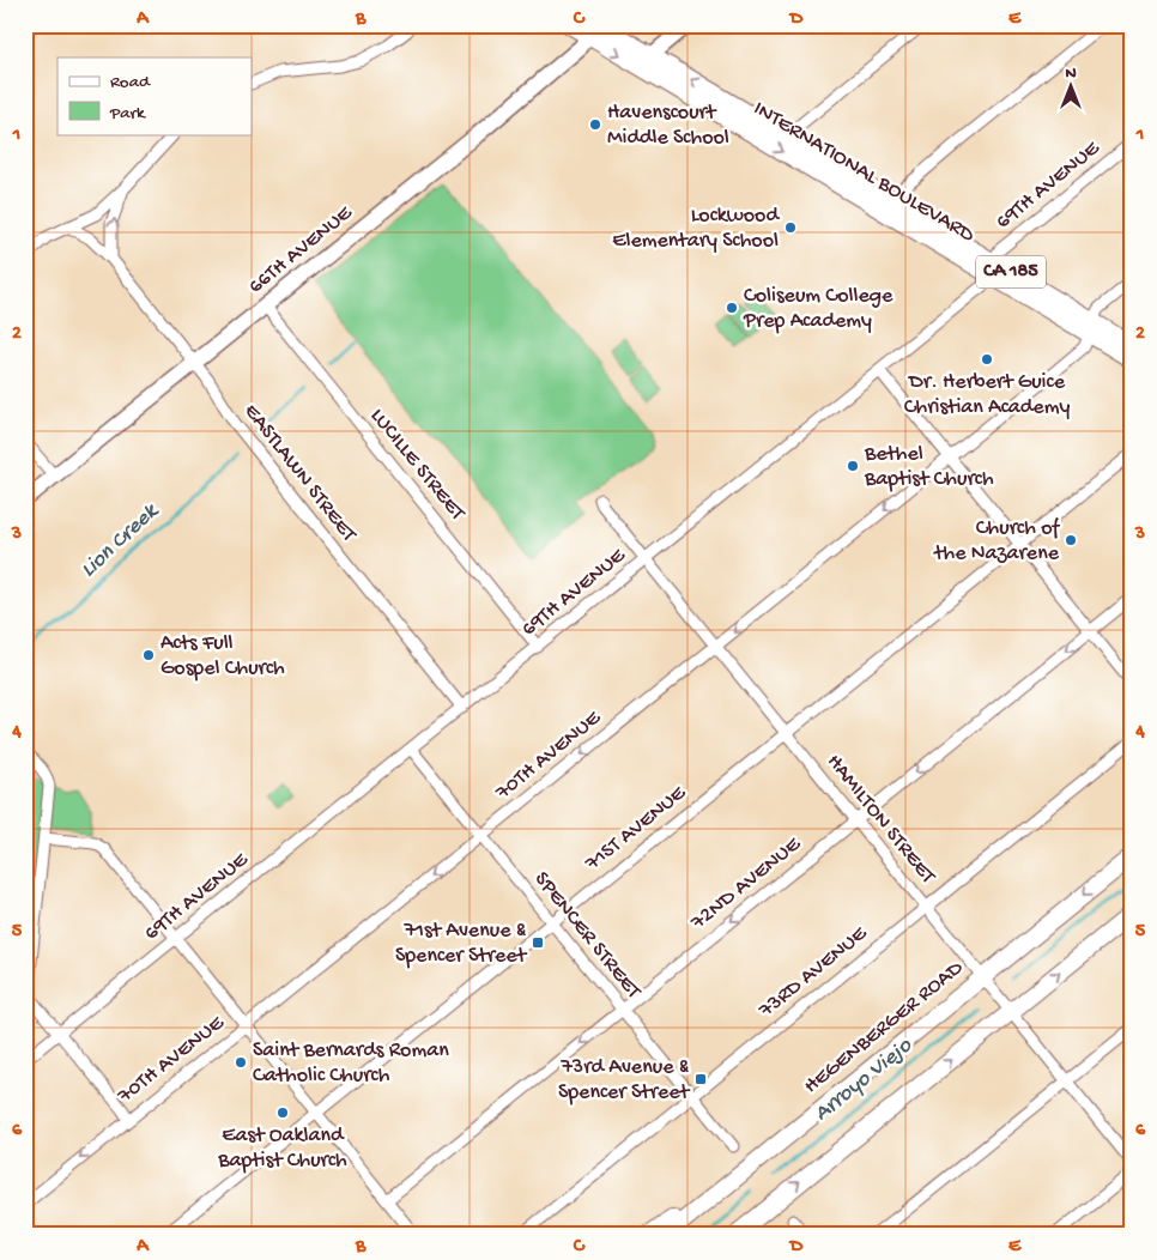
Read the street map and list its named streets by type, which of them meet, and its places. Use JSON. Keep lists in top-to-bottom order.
{
  "streets": {
    "main road": ["INTERNATIONAL BOULEVARD", "CA 185", "HEGENBERGER ROAD"],
    "street": [
      "69TH AVENUE",
      "66TH AVENUE",
      "LUCILLE STREET",
      "EASTLAWN STREET",
      "70TH AVENUE",
      "HAMILTON STREET",
      "71ST AVENUE",
      "72ND AVENUE",
      "SPENCER STREET",
      "73RD AVENUE"
    ]
  },
  "crossings": [
    ["INTERNATIONAL BOULEVARD", "69TH AVENUE"],
    ["INTERNATIONAL BOULEVARD", "66TH AVENUE"],
    ["INTERNATIONAL BOULEVARD", "70TH AVENUE"],
    ["69TH AVENUE", "LUCILLE STREET"],
    ["69TH AVENUE", "EASTLAWN STREET"],
    ["69TH AVENUE", "HAMILTON STREET"],
    ["69TH AVENUE", "SPENCER STREET"],
    ["66TH AVENUE", "LUCILLE STREET"],
    ["66TH AVENUE", "EASTLAWN STREET"],
    ["70TH AVENUE", "HAMILTON STREET"],
    ["70TH AVENUE", "SPENCER STREET"],
    ["HAMILTON STREET", "71ST AVENUE"],
    ["HAMILTON STREET", "72ND AVENUE"],
    ["HAMILTON STREET", "73RD AVENUE"],
    ["HAMILTON STREET", "HEGENBERGER ROAD"],
    ["71ST AVENUE", "SPENCER STREET"],
    ["72ND AVENUE", "SPENCER STREET"],
    ["SPENCER STREET", "73RD AVENUE"]
  ],
  "one_way": ["70TH AVENUE", "72ND AVENUE"],
  "water": ["Lion Creek", "Arroyo Viejo"],
  "places": {
    "other": [
      "Havenscourt Middle School",
      "Lockwood Elementary School",
      "Coliseum College Prep Academy",
      "Dr. Herbert Guice Christian Academy",
      "Bethel Baptist Church",
      "Church of the Nazarene",
      "Acts Full Gospel Church",
      "Saint Bernards Roman Catholic Church",
      "East Oakland Baptist Church"
    ],
    "transit": ["71st Avenue & Spencer Street", "73rd Avenue & Spencer Street"]
  },
  "legend": ["Road", "Park"],
  "north": "top",
  "grid": {
    "columns": [
      "A",
      "B",
      "C",
      "D",
      "E"
    ],
    "rows": [
      "1",
      "2",
      "3",
      "4",
      "5",
      "6"
    ]
  }
}
